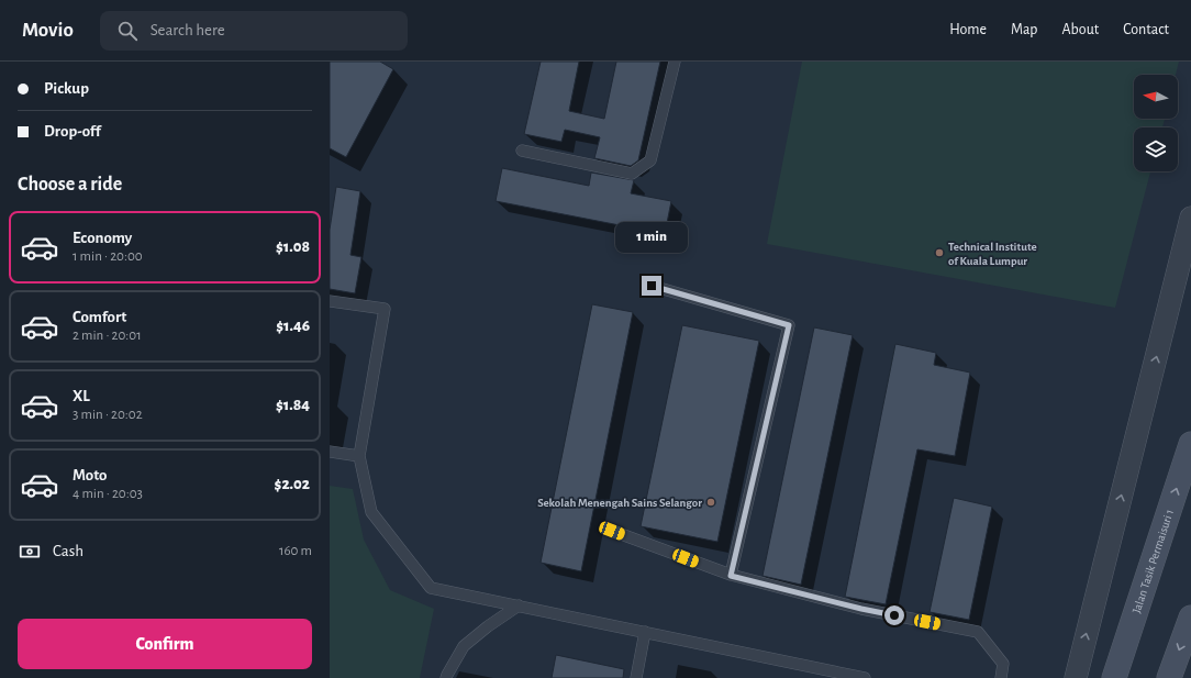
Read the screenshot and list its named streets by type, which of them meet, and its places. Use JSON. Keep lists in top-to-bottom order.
{
  "streets": {
    "main road": ["Jalan Tasik Permaisuri 1"]
  },
  "one_way": ["Jalan Tasik Permaisuri 1"],
  "places": ["Technical Institute of Kuala Lumpur", "Sekolah Menengah Sains Selangor"],
  "north": "left",
  "page": {
    "header": "Movio",
    "search": "Search here",
    "nav": [
      "Home",
      "Map",
      "About",
      "Contact"
    ],
    "banner": ["Pickup", "Drop-off"],
    "heading": "Choose a ride",
    "list": [
      {
        "name": "Economy",
        "note": "1 min · 20:00",
        "value": "$1.08"
      },
      {
        "name": "Comfort",
        "note": "2 min · 20:01",
        "value": "$1.46"
      },
      {
        "name": "XL",
        "note": "3 min · 20:02",
        "value": "$1.84"
      },
      {
        "name": "Moto",
        "note": "4 min · 20:03",
        "value": "$2.02"
      }
    ],
    "bubble": "1 min",
    "pay": ["Cash", "160 m"],
    "buttons": "Confirm"
  }
}
